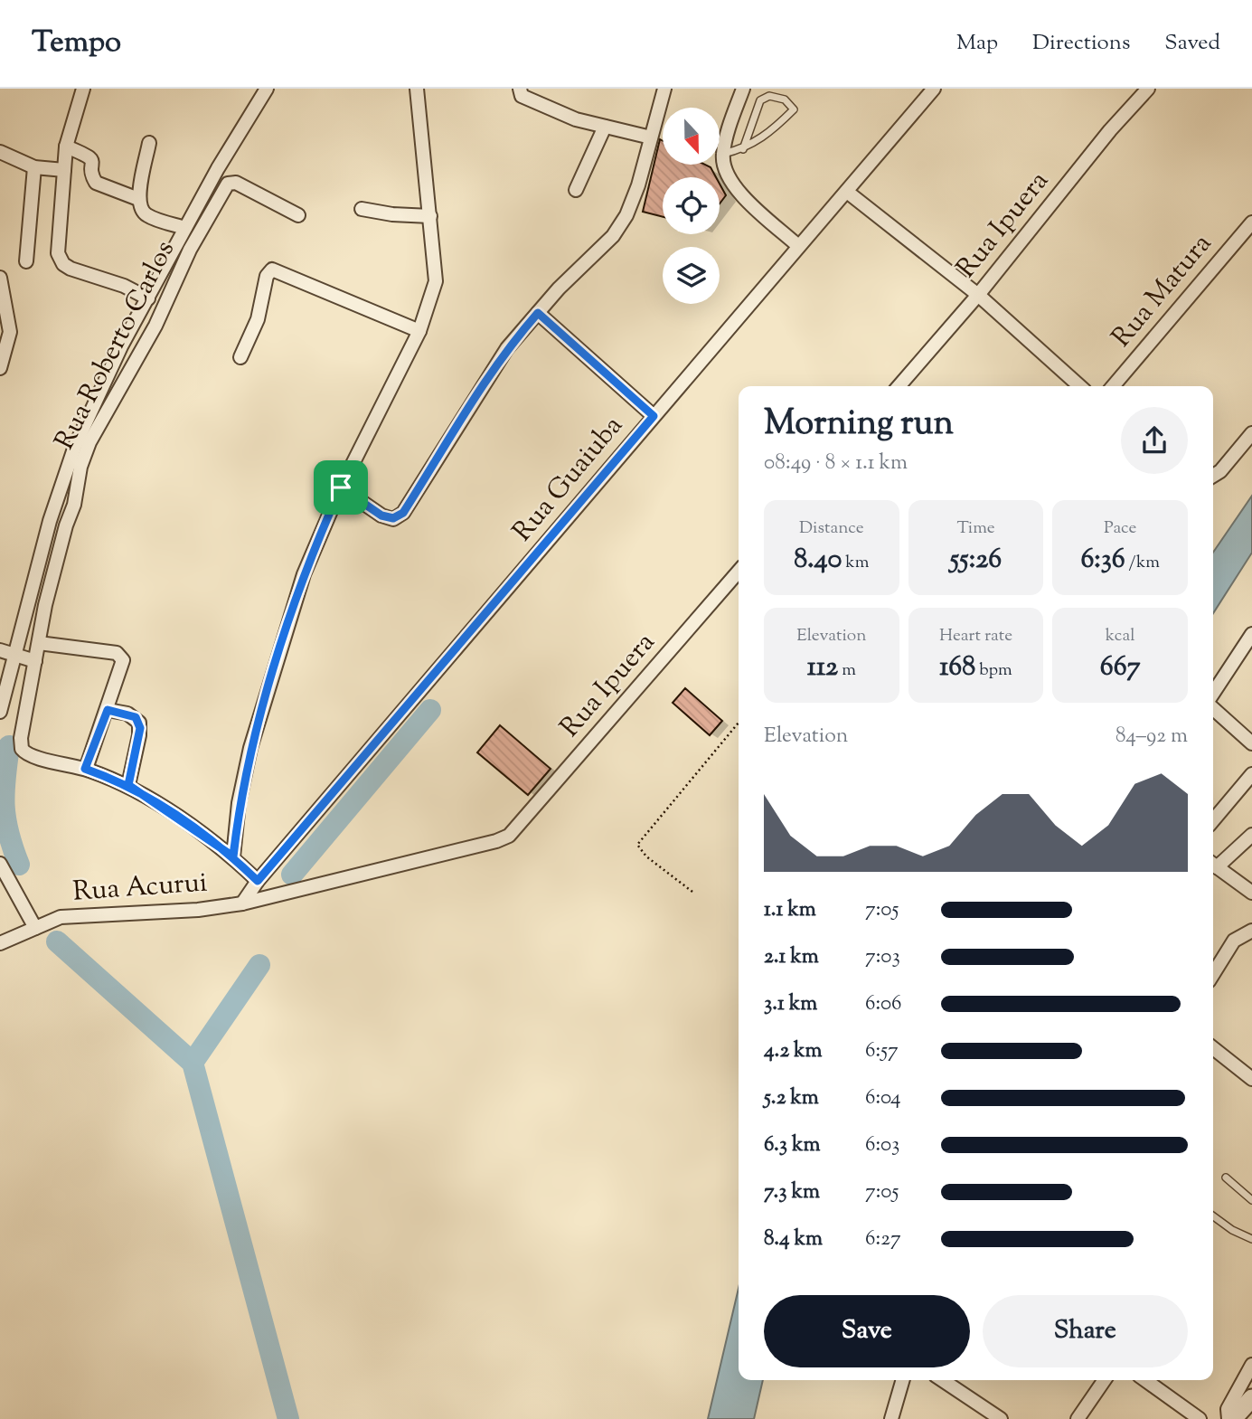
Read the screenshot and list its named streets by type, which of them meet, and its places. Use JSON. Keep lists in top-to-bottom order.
{
  "streets": {
    "street": [
      "Rua Ipuera",
      "Rua Matura",
      "Rua Roberto Carlos",
      "Rua Guaiuba",
      "Rua Acurui"
    ]
  },
  "crossings": [
    ["Rua Ipuera", "Rua Acurui"],
    ["Rua Roberto Carlos", "Rua Guaiuba"],
    ["Rua Guaiuba", "Rua Acurui"]
  ],
  "north": "bottom",
  "page": {
    "header": "Tempo",
    "nav": ["Map", "Directions", "Saved"],
    "heading": ["Morning run", "08:49 · 8 × 1.1 km"],
    "stats": [
      ["Distance", "8.40 km"],
      ["Time", "55:26"],
      ["Pace", "6:36 /km"],
      ["Elevation", "112 m"],
      ["Heart rate", "168 bpm"],
      ["kcal", "667"]
    ],
    "chart": ["Elevation", "84–92 m"],
    "list": [
      {
        "name": "1.1 km",
        "note": "7:05"
      },
      {
        "name": "2.1 km",
        "note": "7:03"
      },
      {
        "name": "3.1 km",
        "note": "6:06"
      },
      {
        "name": "4.2 km",
        "note": "6:57"
      },
      {
        "name": "5.2 km",
        "note": "6:04"
      },
      {
        "name": "6.3 km",
        "note": "6:03"
      },
      {
        "name": "7.3 km",
        "note": "7:05"
      },
      {
        "name": "8.4 km",
        "note": "6:27"
      }
    ],
    "buttons": ["Save", "Share"]
  }
}
